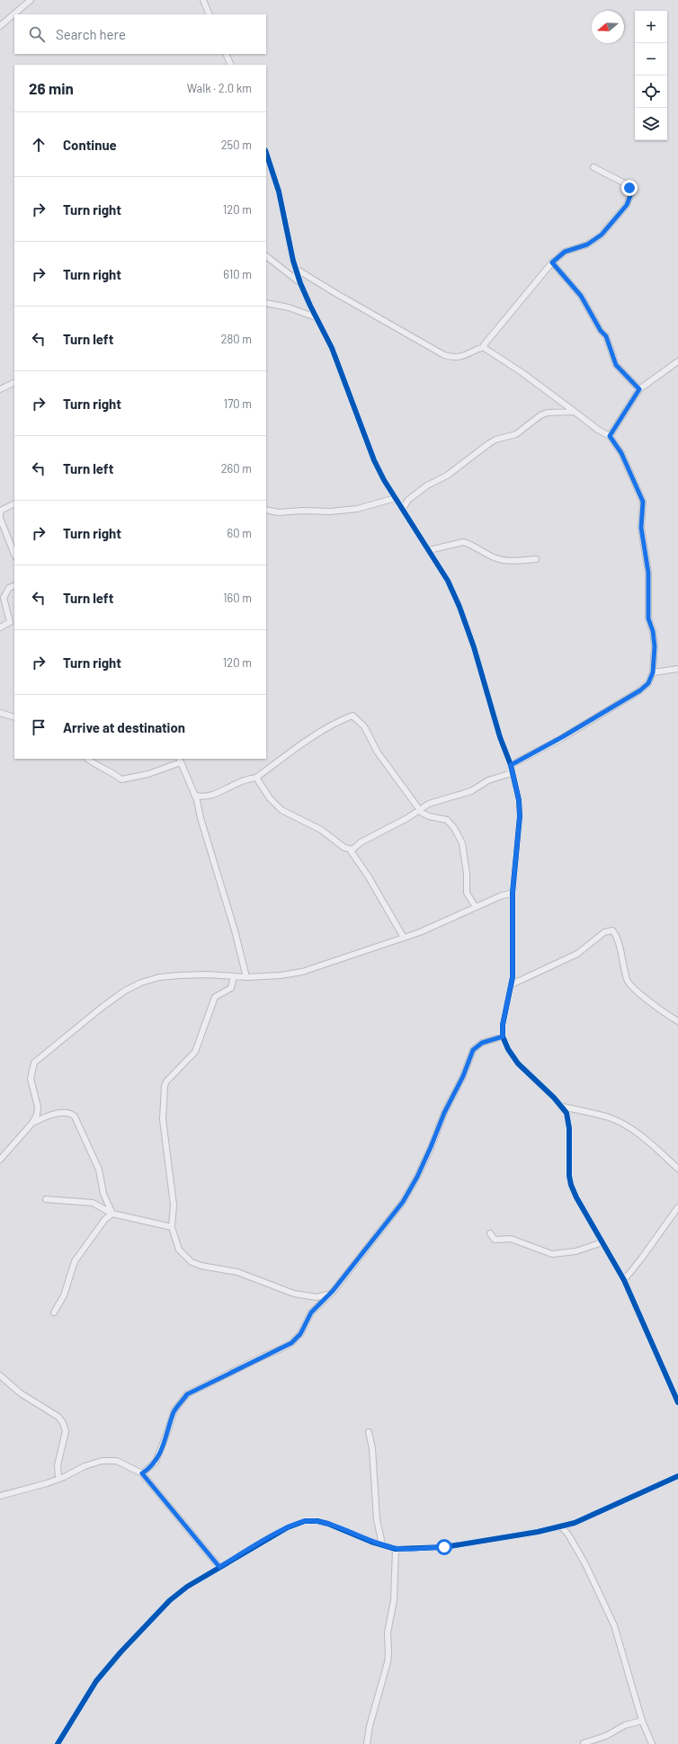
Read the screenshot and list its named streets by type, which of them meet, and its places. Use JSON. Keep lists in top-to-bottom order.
{
  "north": "left",
  "page": {
    "map_buttons": ["+", "−"],
    "search": "Search here",
    "heading": ["26 min", "Walk · 2.0 km"],
    "list": [
      ["Continue", "250 m"],
      ["Turn right", "120 m"],
      ["Turn right", "610 m"],
      ["Turn left", "280 m"],
      ["Turn right", "170 m"],
      ["Turn left", "260 m"],
      ["Turn right", "60 m"],
      ["Turn left", "160 m"],
      ["Turn right", "120 m"],
      "Arrive at destination"
    ]
  }
}
